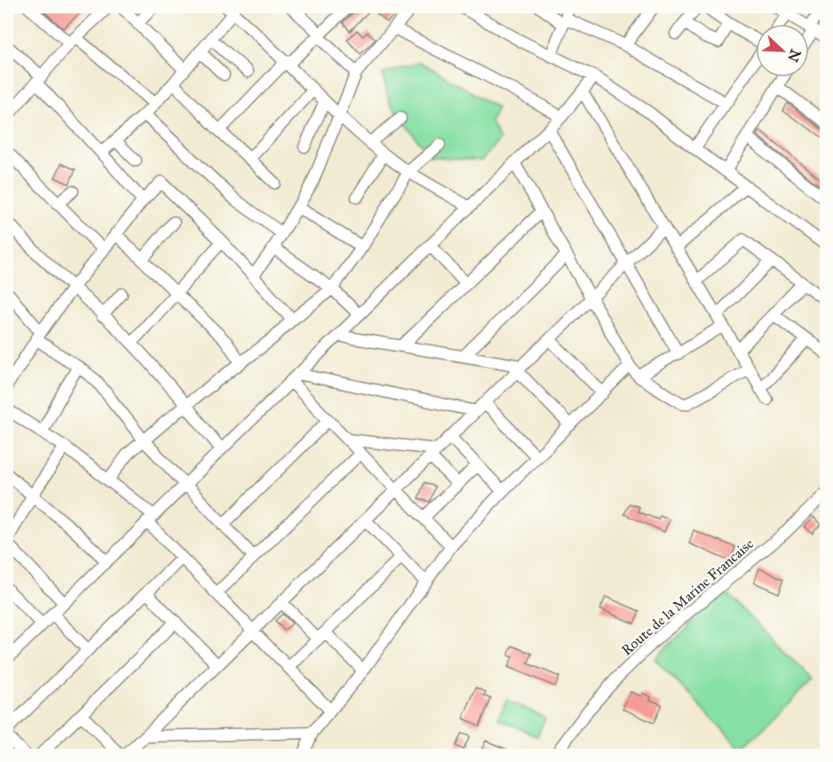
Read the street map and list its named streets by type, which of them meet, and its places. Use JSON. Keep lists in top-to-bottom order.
{
  "streets": {
    "street": ["Route de la Marine Francaise"]
  },
  "north": "bottom right"
}
